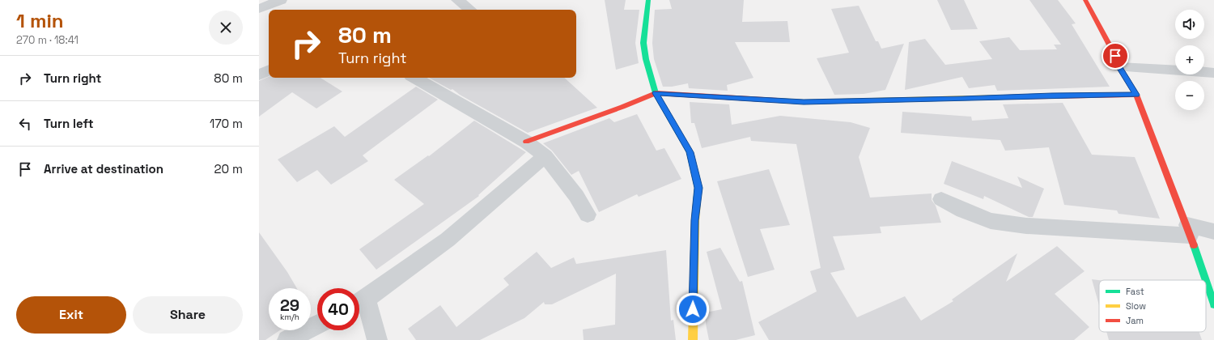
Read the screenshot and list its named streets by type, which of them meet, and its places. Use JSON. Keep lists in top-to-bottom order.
{
  "legend": ["Fast", "Slow", "Jam"],
  "page": {
    "heading": ["1 min", "270 m · 18:41"],
    "map_buttons": ["+", "−"],
    "turn": ["80 m", "Turn right"],
    "list": [
      {
        "name": "Turn right",
        "value": "80 m"
      },
      {
        "name": "Turn left",
        "value": "170 m"
      },
      {
        "name": "Arrive at destination",
        "value": "20 m"
      }
    ],
    "speed": "29 km/h",
    "limit": "40",
    "buttons": ["Exit", "Share"]
  }
}
